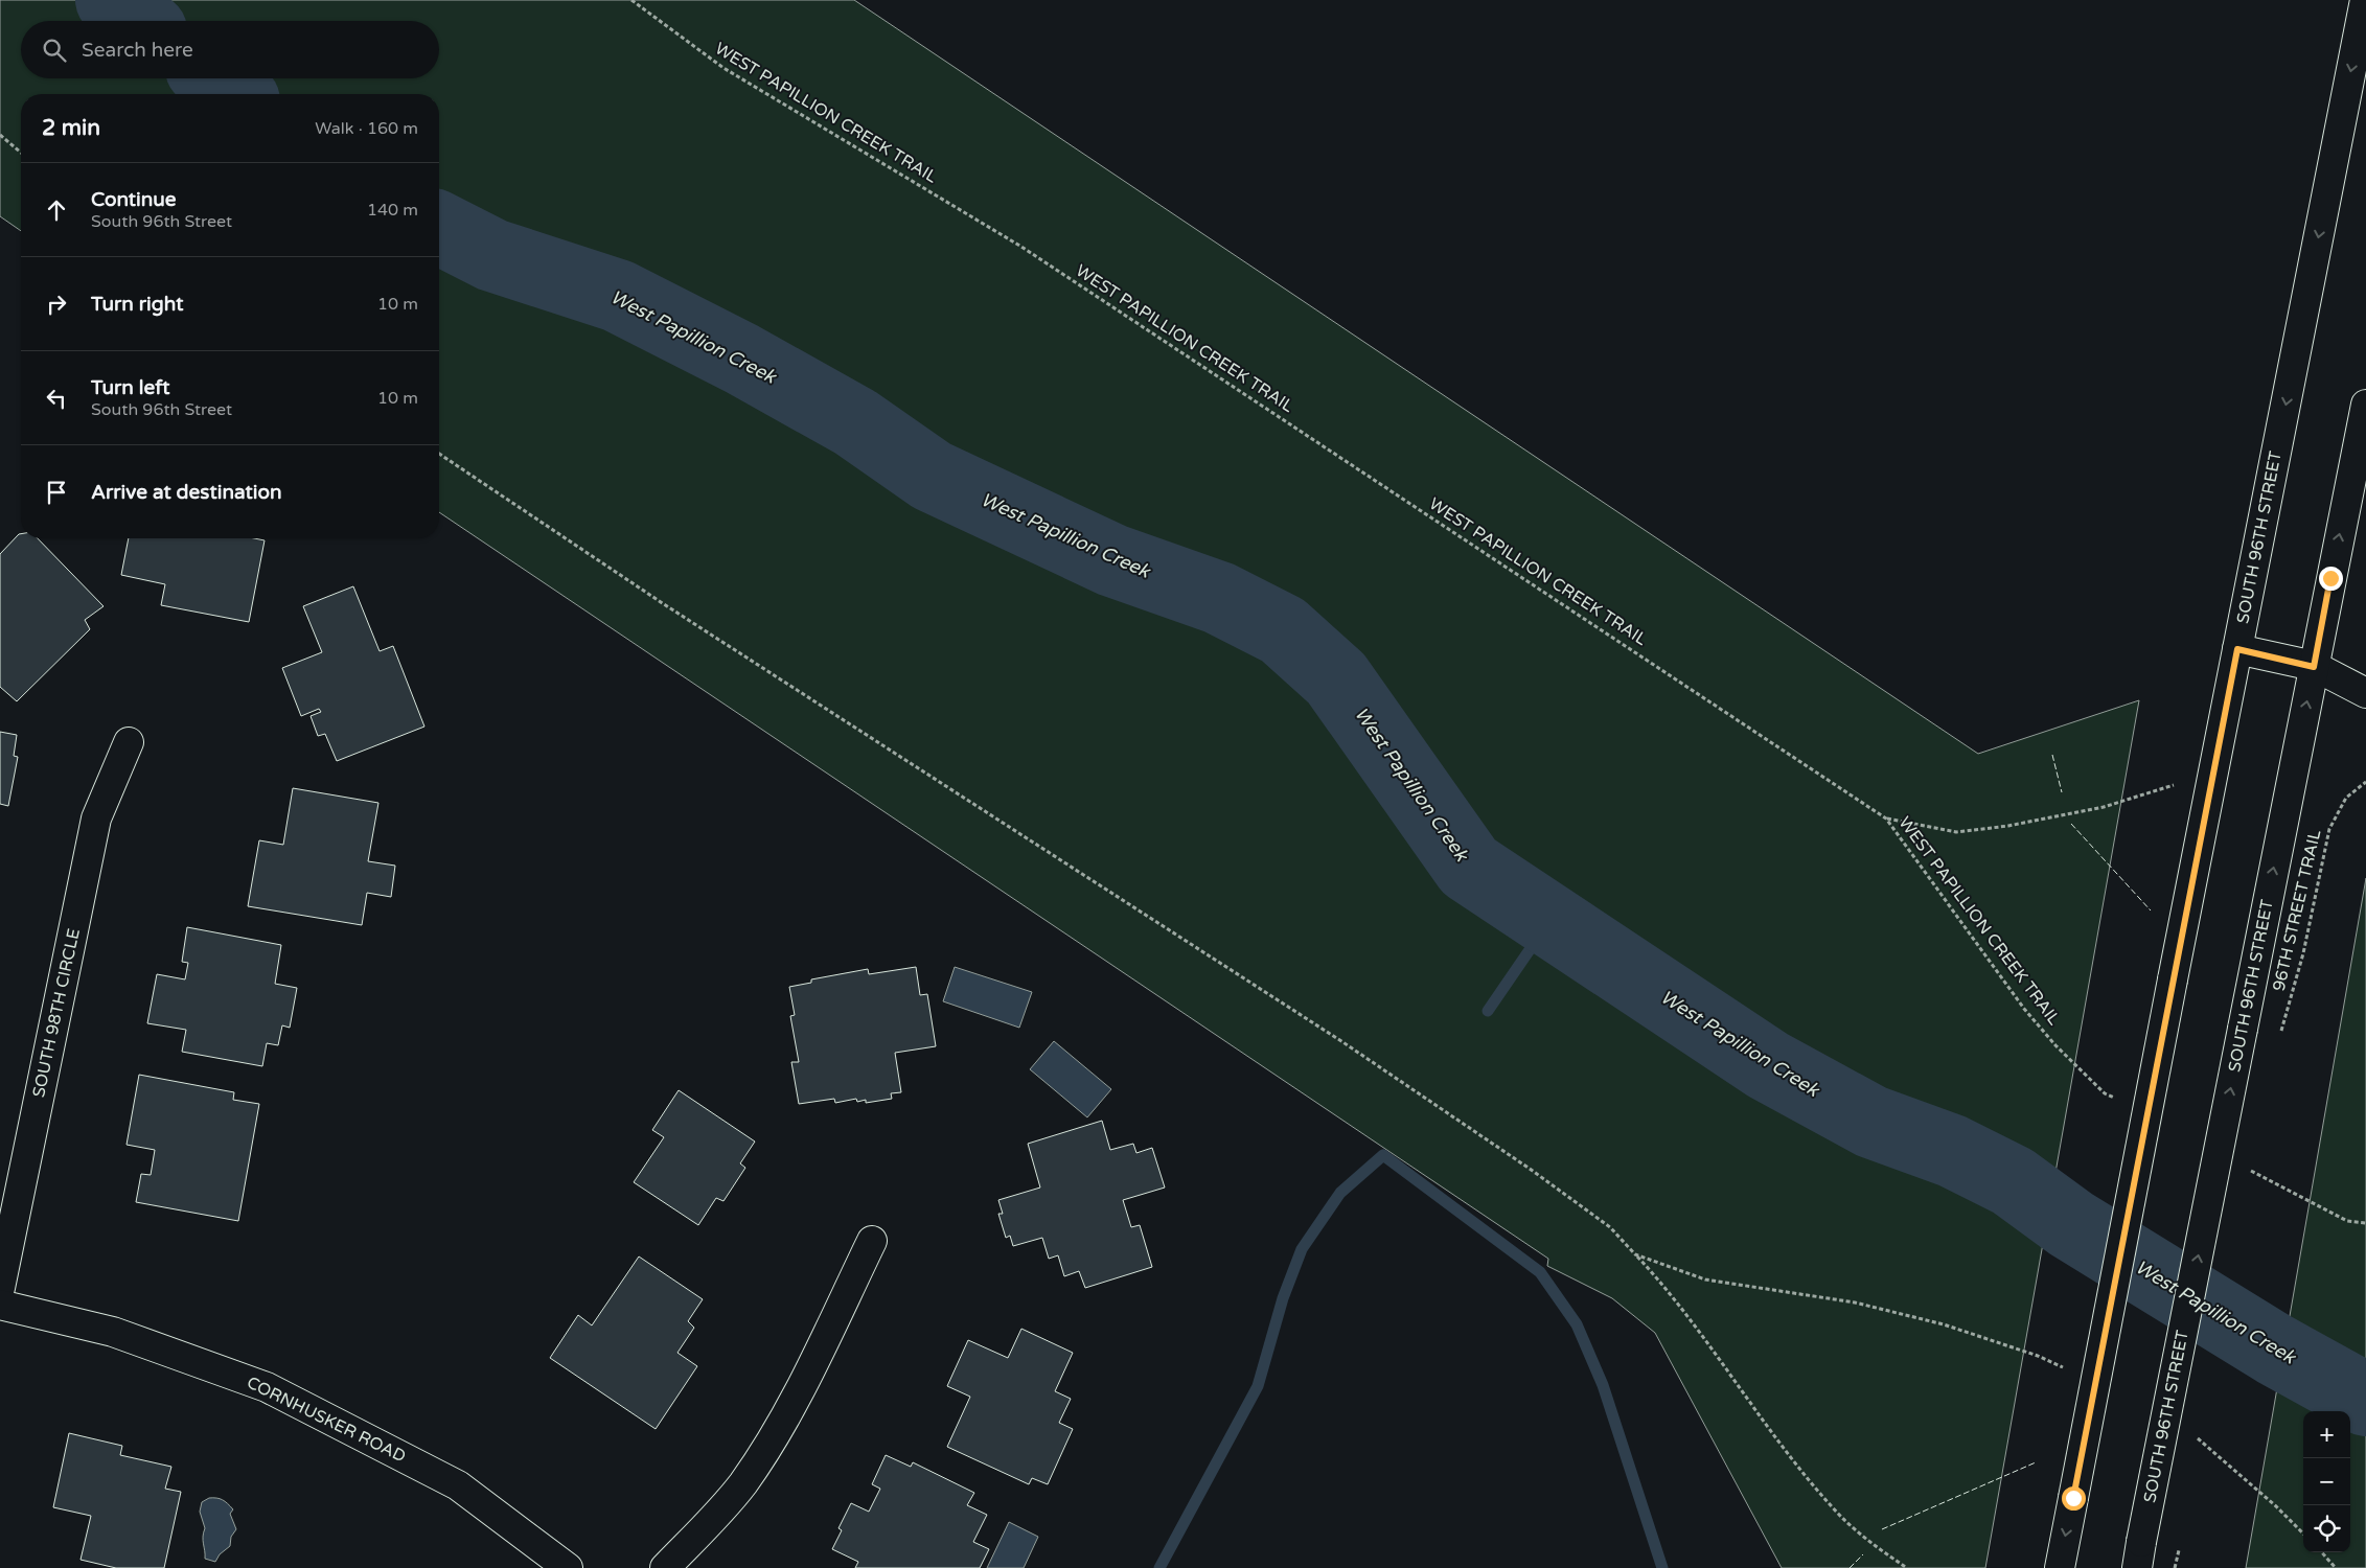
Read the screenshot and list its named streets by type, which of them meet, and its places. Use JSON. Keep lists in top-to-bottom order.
{
  "streets": {
    "main road": ["SOUTH 96TH STREET", "SOUTH 98TH CIRCLE", "CORNHUSKER ROAD"],
    "path": ["WEST PAPILLION CREEK TRAIL", "96TH STREET TRAIL"]
  },
  "water": ["West Papillion Creek"],
  "page": {
    "search": "Search here",
    "heading": ["2 min", "Walk · 160 m"],
    "list": [
      ["Continue", "South 96th Street", "140 m"],
      ["Turn right", "10 m"],
      ["Turn left", "South 96th Street", "10 m"],
      "Arrive at destination"
    ],
    "map_buttons": ["+", "−"]
  }
}
